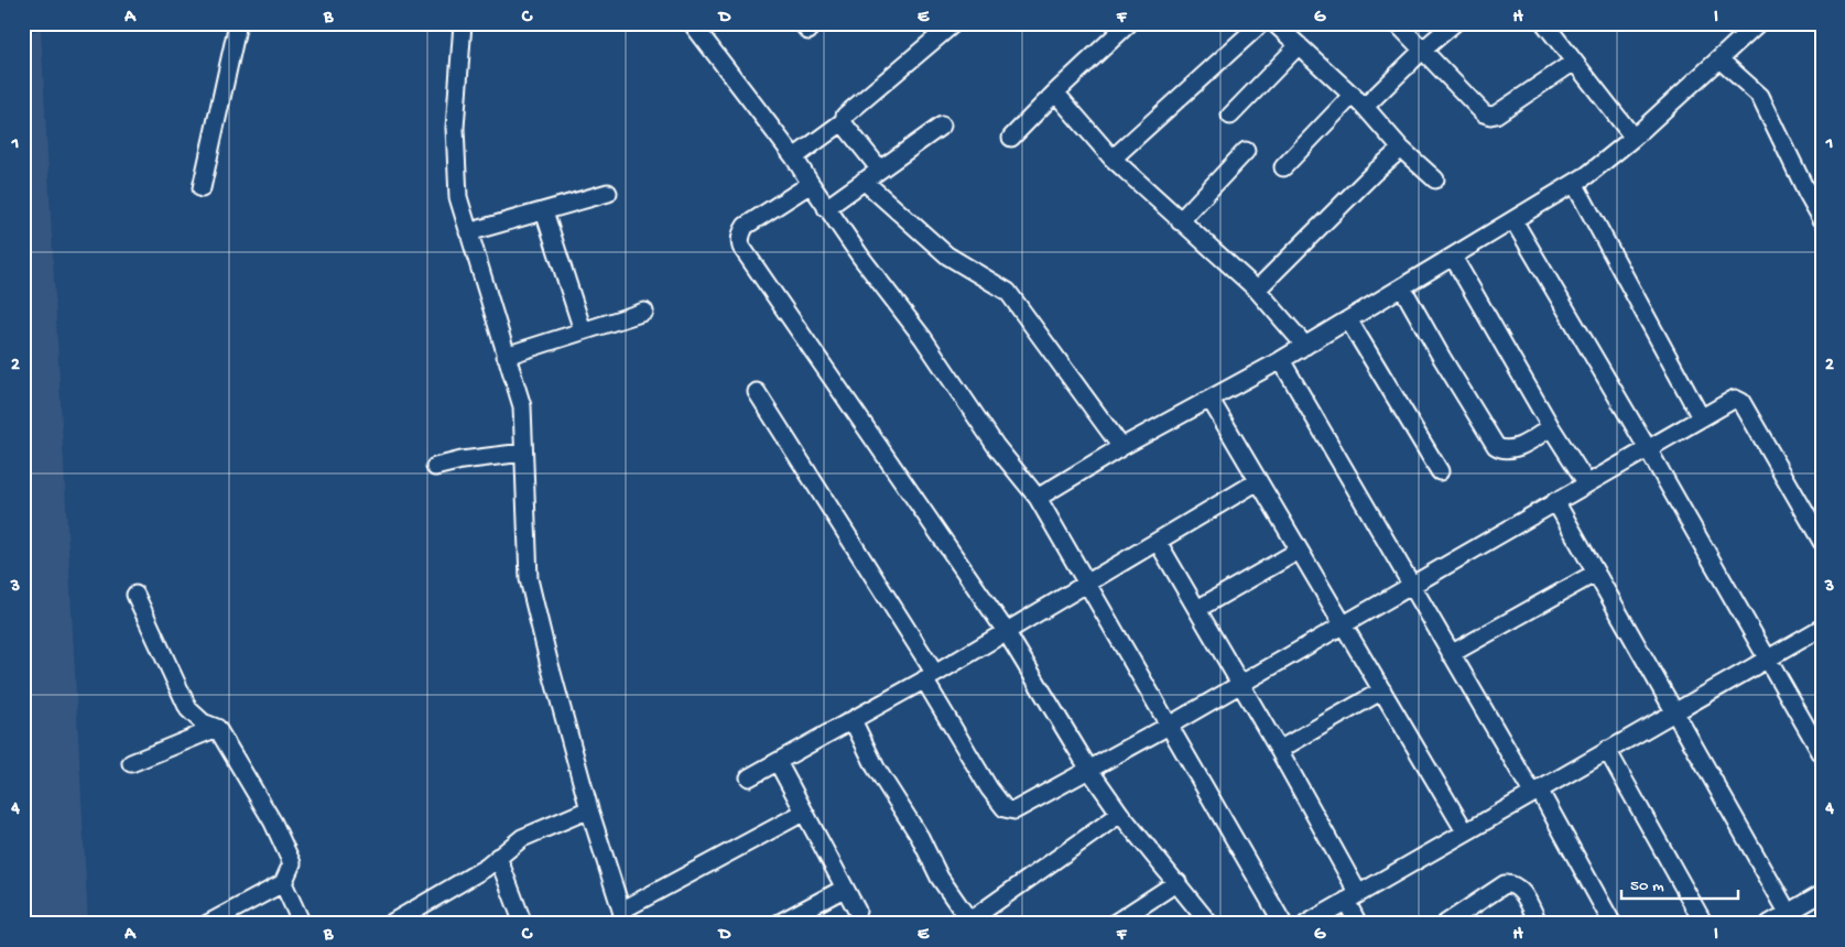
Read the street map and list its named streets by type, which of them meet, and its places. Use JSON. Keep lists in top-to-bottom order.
{
  "scale_bar": "50 m",
  "grid": {
    "columns": [
      "A",
      "B",
      "C",
      "D",
      "E",
      "F",
      "G",
      "H",
      "I"
    ],
    "rows": [
      "1",
      "2",
      "3",
      "4"
    ]
  }
}
